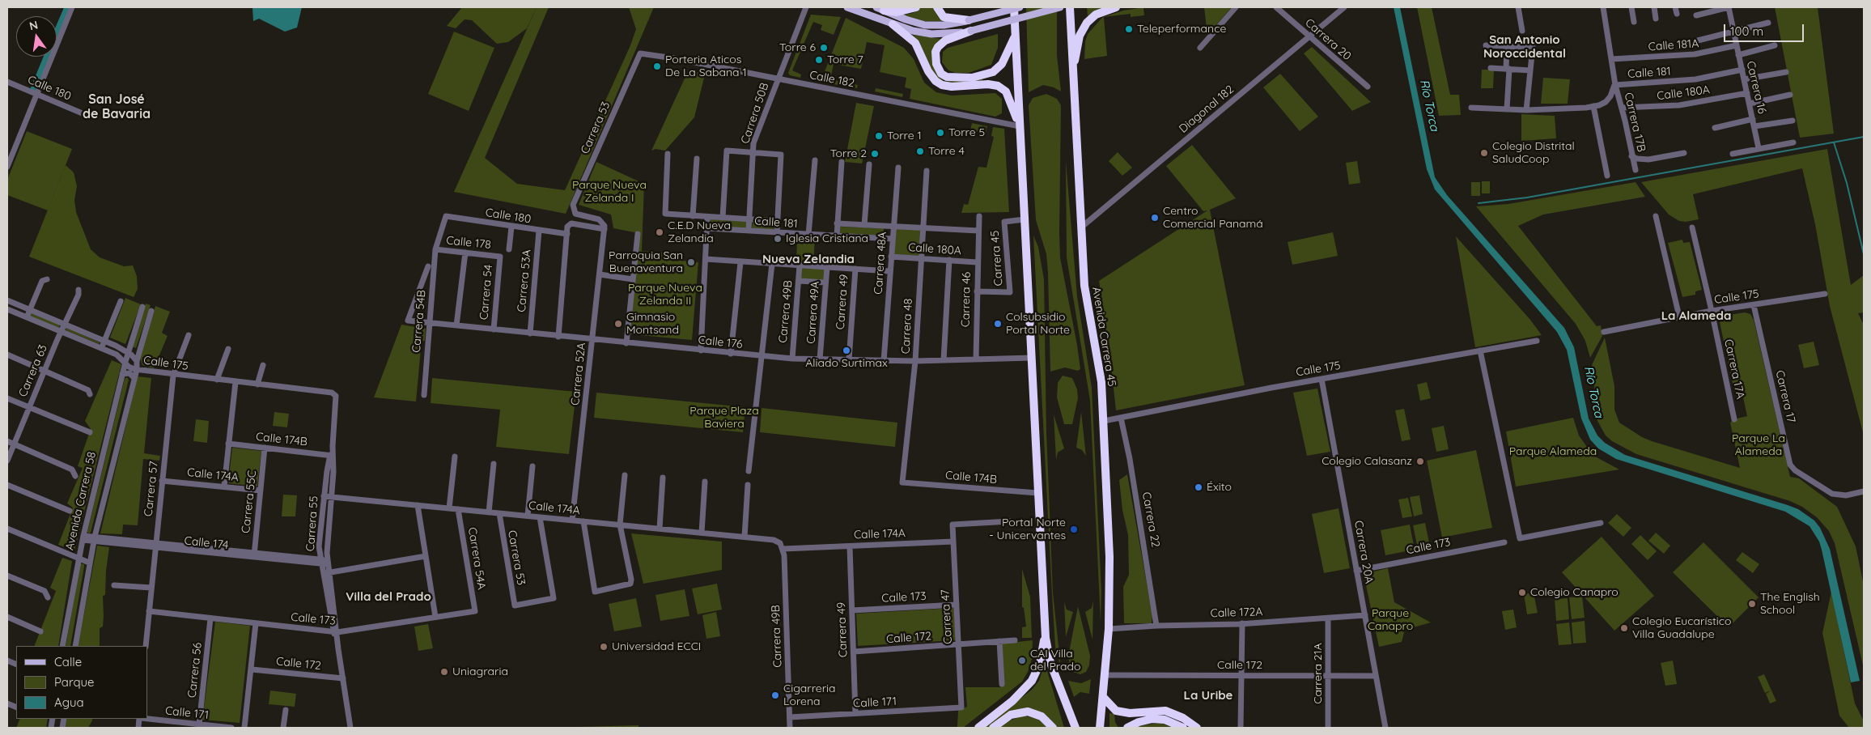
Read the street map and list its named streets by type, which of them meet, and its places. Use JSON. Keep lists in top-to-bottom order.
{
  "streets": {
    "highway": ["Avenida Carrera 45"],
    "street": [
      "Carrera 20",
      "Calle 181A",
      "Calle 181",
      "Calle 182",
      "Carrera 16",
      "Calle 180",
      "Calle 180A",
      "Diagonal 182",
      "Carrera 50B",
      "Carrera 17B",
      "Carrera 53",
      "Calle 178",
      "Carrera 45",
      "Carrera 48A",
      "Carrera 53A",
      "Carrera 54",
      "Calle 175",
      "Carrera 46",
      "Carrera 49",
      "Carrera 49B",
      "Carrera 49A",
      "Carrera 54B",
      "Carrera 48",
      "Calle 176",
      "Carrera 17A",
      "Carrera 63",
      "Carrera 52A",
      "Carrera 17",
      "Calle 174B",
      "Calle 174A",
      "Carrera 57",
      "Avenida Carrera 58",
      "Carrera 55C",
      "Carrera 22",
      "Carrera 55",
      "Calle 174",
      "Calle 173",
      "Carrera 20A",
      "Carrera 54A",
      "Calle 172A",
      "Carrera 47",
      "Calle 172",
      "Carrera 56",
      "Carrera 21A",
      "Calle 171"
    ]
  },
  "crossings": [
    ["Carrera 20", "Diagonal 182"],
    ["Calle 181A", "Carrera 16"],
    ["Calle 181A", "Carrera 17B"],
    ["Calle 181", "Carrera 16"],
    ["Calle 181", "Carrera 50B"],
    ["Calle 181", "Carrera 17B"],
    ["Calle 181", "Carrera 48A"],
    ["Calle 182", "Carrera 50B"],
    ["Calle 182", "Carrera 53"],
    ["Carrera 16", "Calle 180A"],
    ["Calle 180", "Carrera 53A"],
    ["Calle 180", "Carrera 54B"],
    ["Calle 180A", "Carrera 17B"],
    ["Calle 180A", "Carrera 48A"],
    ["Calle 180A", "Carrera 46"],
    ["Calle 180A", "Carrera 48"],
    ["Diagonal 182", "Avenida Carrera 45"],
    ["Carrera 53", "Carrera 52A"],
    ["Carrera 53", "Calle 174A"],
    ["Calle 178", "Carrera 54"],
    ["Calle 178", "Carrera 54B"],
    ["Carrera 45", "Carrera 46"],
    ["Carrera 48A", "Calle 176"],
    ["Carrera 53A", "Calle 176"],
    ["Carrera 54", "Calle 176"],
    ["Calle 175", "Avenida Carrera 45"],
    ["Calle 175", "Carrera 17A"],
    ["Calle 175", "Carrera 63"],
    ["Calle 175", "Carrera 17"],
    ["Calle 175", "Carrera 57"],
    ["Calle 175", "Avenida Carrera 58"],
    ["Calle 175", "Carrera 22"],
    ["Calle 175", "Carrera 55"],
    ["Calle 175", "Carrera 20A"],
    ["Carrera 46", "Calle 176"],
    ["Carrera 49", "Calle 176"],
    ["Carrera 49", "Calle 174A"],
    ["Carrera 49", "Calle 173"],
    ["Carrera 49", "Calle 172"],
    ["Carrera 49", "Calle 171"],
    ["Carrera 49B", "Calle 176"],
    ["Carrera 49B", "Calle 174A"],
    ["Carrera 49B", "Calle 171"],
    ["Carrera 49A", "Calle 176"],
    ["Carrera 54B", "Calle 176"],
    ["Carrera 48", "Calle 176"],
    ["Carrera 48", "Calle 174B"],
    ["Avenida Carrera 45", "Calle 172A"],
    ["Avenida Carrera 45", "Calle 172"],
    ["Calle 176", "Carrera 52A"],
    ["Carrera 52A", "Calle 174A"],
    ["Calle 174B", "Carrera 55C"],
    ["Calle 174B", "Carrera 55"],
    ["Calle 174A", "Carrera 57"],
    ["Calle 174A", "Carrera 55C"],
    ["Calle 174A", "Carrera 55"],
    ["Calle 174A", "Carrera 54A"],
    ["Calle 174A", "Carrera 47"],
    ["Carrera 57", "Calle 174"],
    ["Carrera 57", "Calle 173"],
    ["Avenida Carrera 58", "Calle 174"],
    ["Carrera 55C", "Calle 174"],
    ["Carrera 22", "Calle 172A"],
    ["Carrera 55", "Calle 174"],
    ["Carrera 55", "Calle 173"],
    ["Carrera 55", "Calle 172"],
    ["Calle 173", "Carrera 20A"],
    ["Calle 173", "Carrera 54A"],
    ["Calle 173", "Carrera 47"],
    ["Calle 173", "Carrera 56"],
    ["Carrera 20A", "Calle 172A"],
    ["Carrera 20A", "Calle 172"],
    ["Calle 172A", "Carrera 21A"],
    ["Carrera 47", "Calle 172"],
    ["Carrera 47", "Calle 171"],
    ["Calle 172", "Carrera 21A"],
    ["Carrera 56", "Calle 171"]
  ],
  "districts": [
    "San Antonio Noroccidental",
    "San José de Bavaria",
    "Nueva Zelandia",
    "La Alameda",
    "Villa del Prado",
    "La Uribe"
  ],
  "water": ["Río Torca"],
  "parks": [
    "Parque Nueva Zelanda I",
    "Parque Nueva Zelanda II",
    "Parque Plaza Baviera",
    "Parque La Alameda",
    "Parque Alameda",
    "Parque Canapro"
  ],
  "places": [
    "Teleperformance",
    "Torre 6",
    "Torre 7",
    "Porteria Aticos De La Sabana 1",
    "Torre 5",
    "Torre 1",
    "Torre 4",
    "Colegio Distrital SaludCoop",
    "Torre 2",
    "Centro Comercial Panamá",
    "C.E.D Nueva Zelandia",
    "Iglesia Cristiana",
    "Parroquia San Buenaventura",
    "Gimnasio Montsand",
    "Colsubsidio Portal Norte",
    "Aliado Surtimax",
    "Colegio Calasanz",
    "Éxito",
    "Portal Norte - Unicervantes",
    "Colegio Canapro",
    "The English School",
    "Colegio Eucarístico Villa Guadalupe",
    "Universidad ECCI",
    "CAI Villa del Prado",
    "Uniagraria",
    "Cigarreria Lorena"
  ],
  "legend": ["Calle", "Parque", "Agua"],
  "scale_bar": "100 m",
  "north": "top"
}
